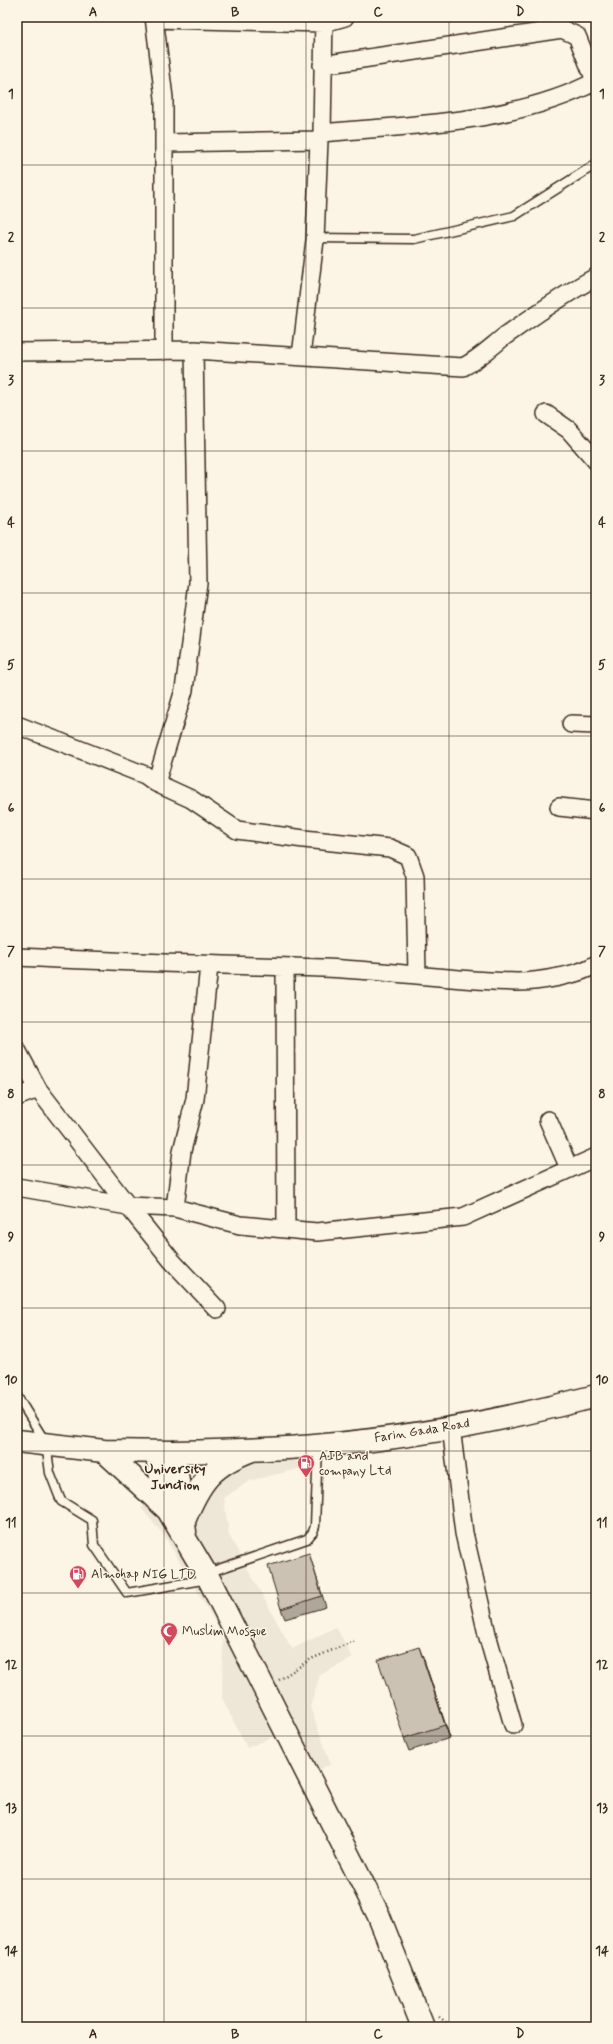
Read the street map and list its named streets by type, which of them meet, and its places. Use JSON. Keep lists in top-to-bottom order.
{
  "streets": {
    "main road": ["Farin Gada Road"]
  },
  "districts": ["University Junction"],
  "places": {
    "fuel station": ["AIB and company Ltd", "Almohap NIG LTD"],
    "mosque": ["Muslim Mosque"]
  },
  "grid": {
    "columns": [
      "A",
      "B",
      "C",
      "D"
    ],
    "rows": [
      "1",
      "2",
      "3",
      "4",
      "5",
      "6",
      "7",
      "8",
      "9",
      "10",
      "11",
      "12",
      "13",
      "14"
    ]
  }
}
